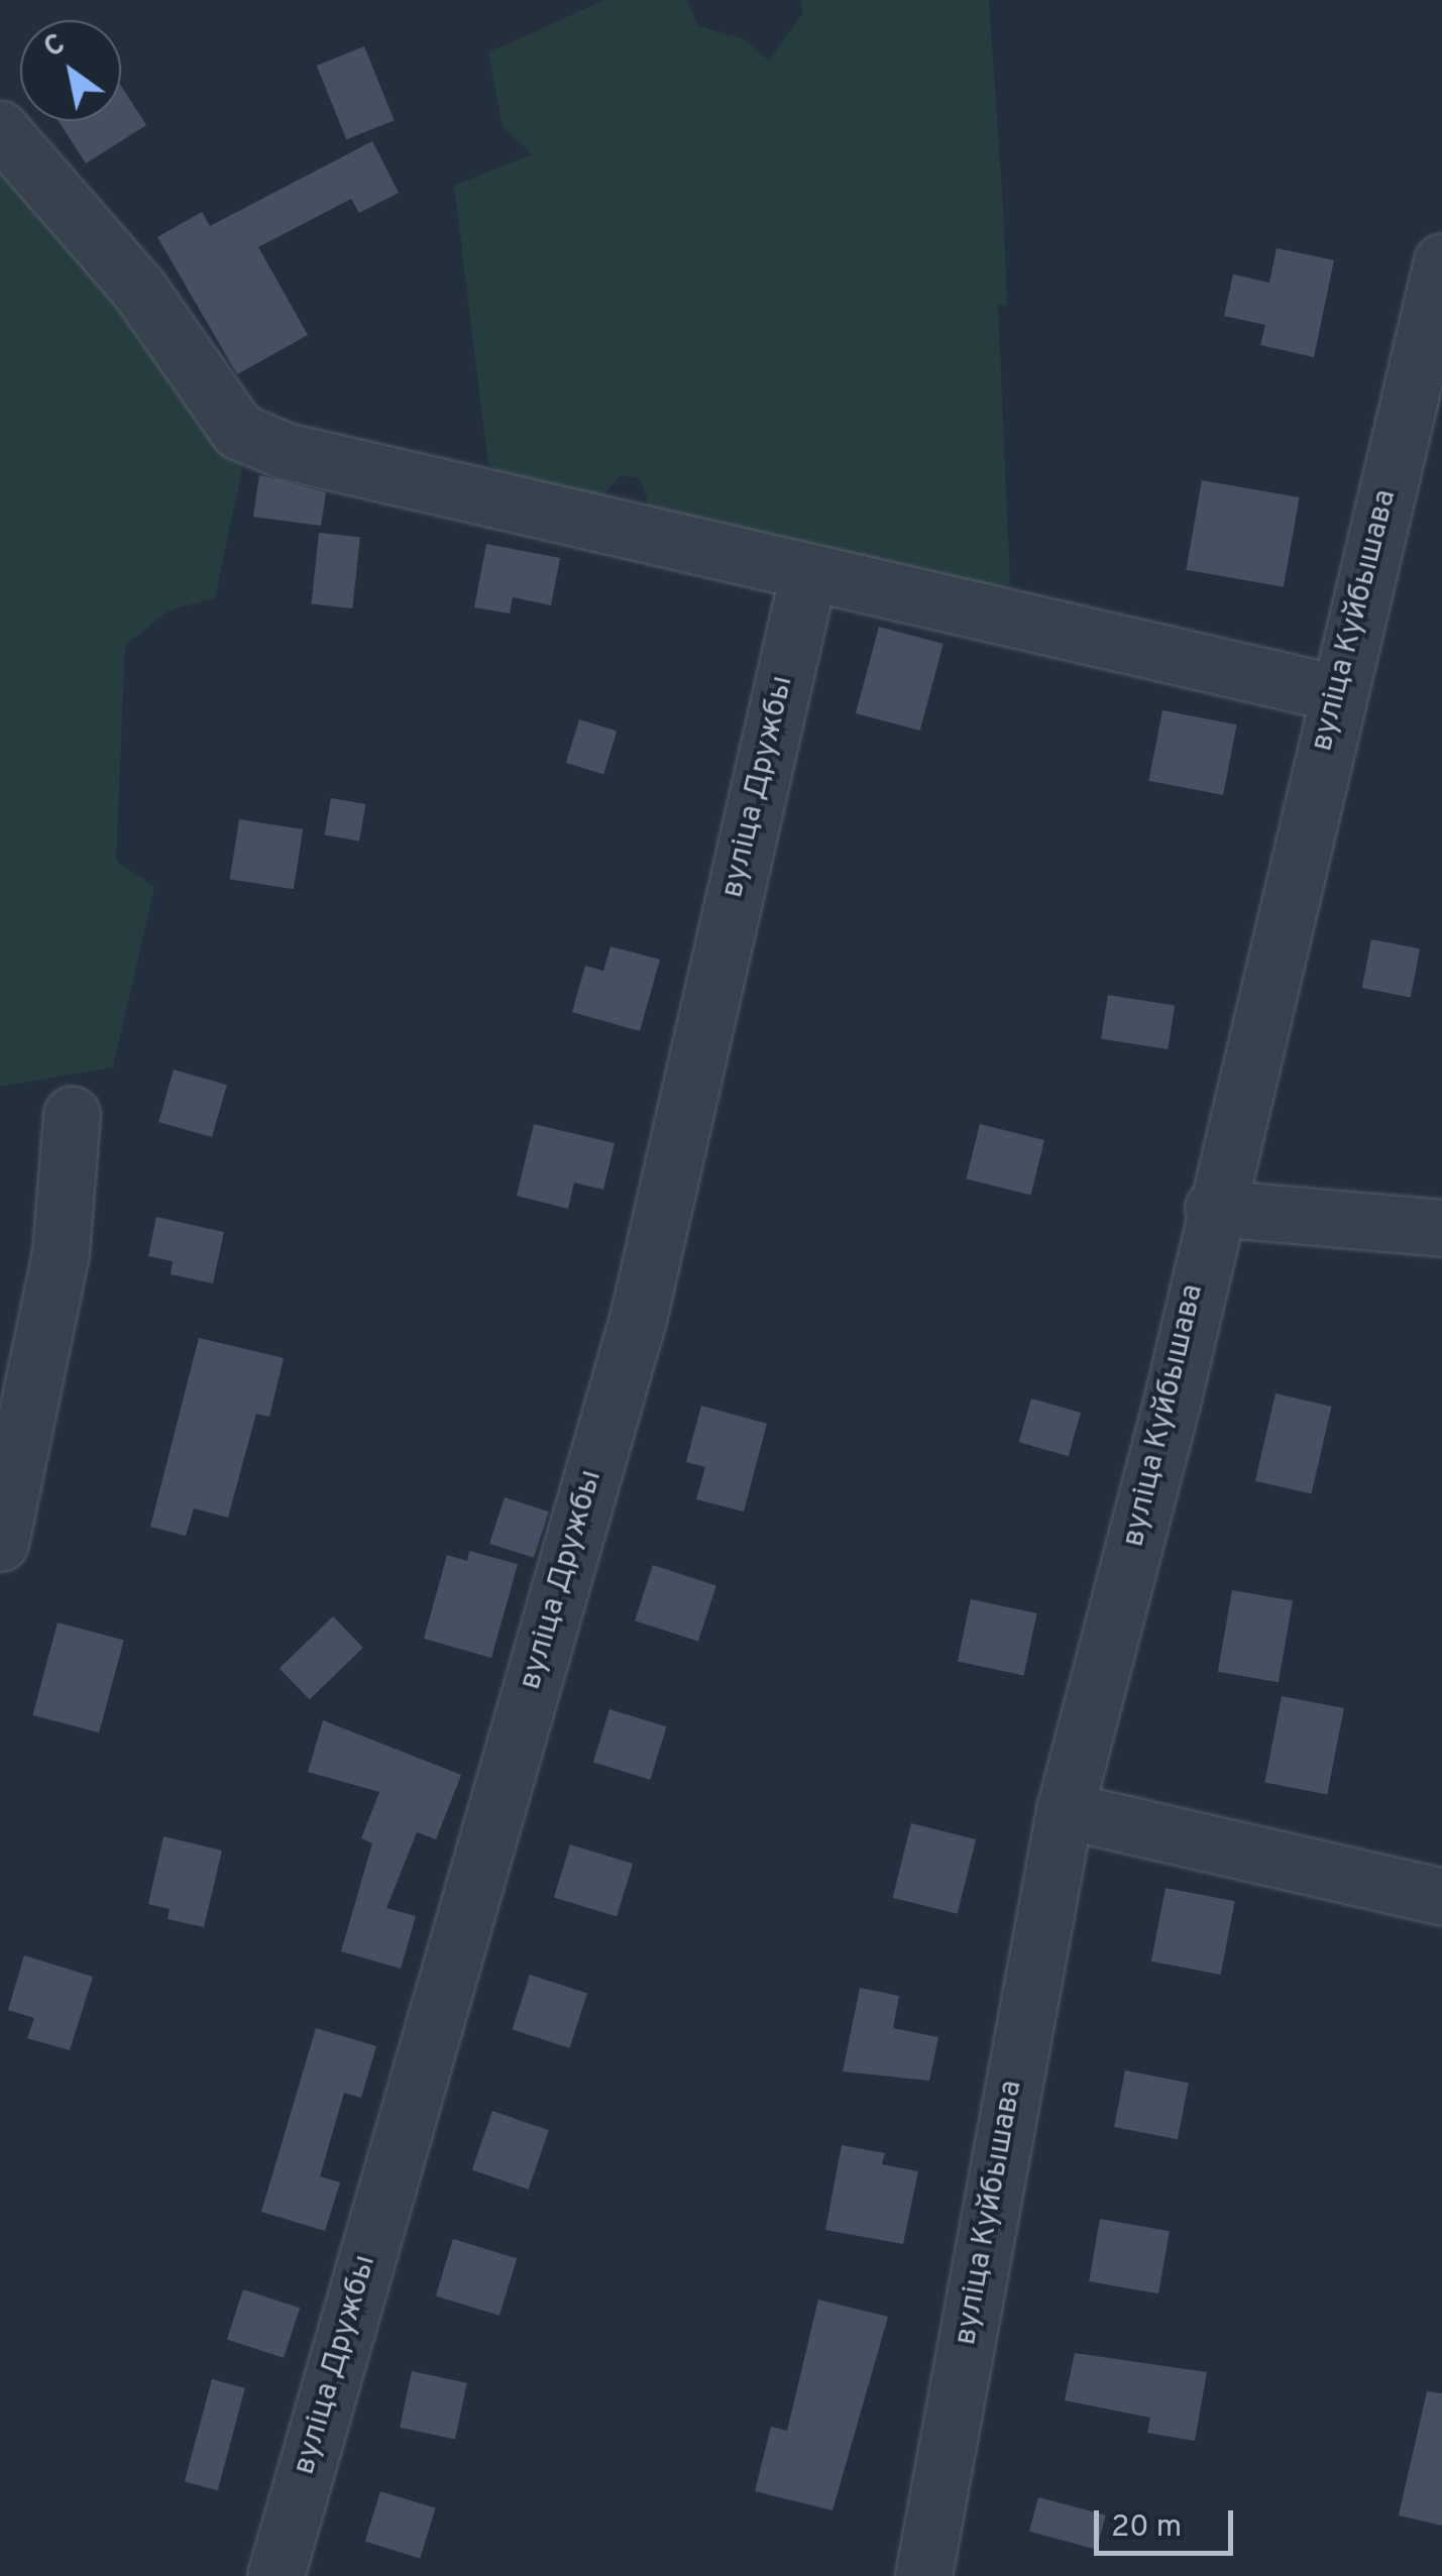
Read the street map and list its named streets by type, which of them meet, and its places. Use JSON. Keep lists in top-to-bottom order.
{
  "streets": {
    "street": ["вуліца Куйбышава", "вуліца Дружбы"]
  },
  "scale_bar": "20 m",
  "north": "top left"
}
